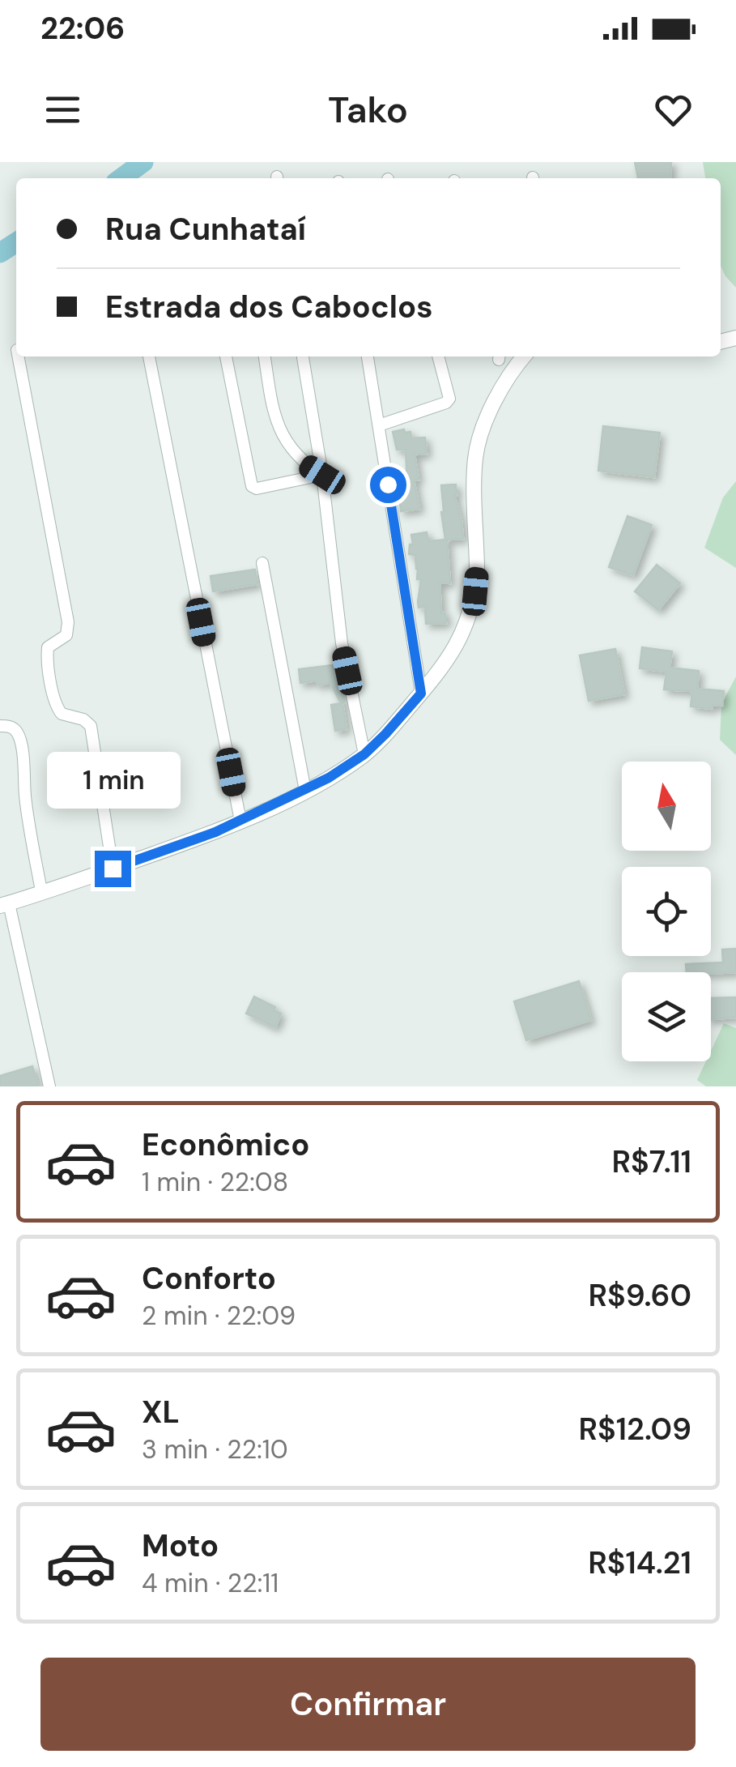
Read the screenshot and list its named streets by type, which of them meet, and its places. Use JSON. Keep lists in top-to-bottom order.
{
  "north": "top",
  "page": {
    "status": "22:06",
    "header": "Tako",
    "banner": ["Rua Cunhataí", "Estrada dos Caboclos"],
    "bubble": "1 min",
    "list": [
      {
        "name": "Econômico",
        "note": "1 min · 22:08",
        "value": "R$7.11"
      },
      {
        "name": "Conforto",
        "note": "2 min · 22:09",
        "value": "R$9.60"
      },
      {
        "name": "XL",
        "note": "3 min · 22:10",
        "value": "R$12.09"
      },
      {
        "name": "Moto",
        "note": "4 min · 22:11",
        "value": "R$14.21"
      }
    ],
    "buttons": "Confirmar"
  }
}
